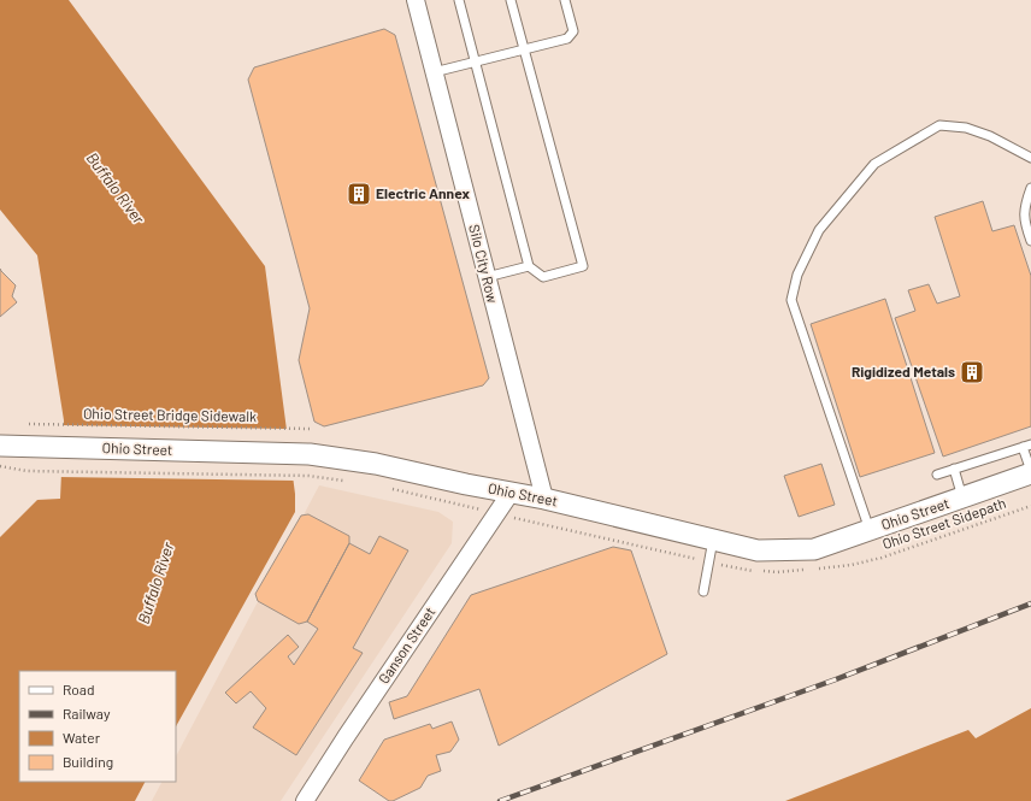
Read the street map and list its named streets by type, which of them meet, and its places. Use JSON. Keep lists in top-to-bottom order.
{
  "streets": {
    "street": ["Silo City Row", "Ohio Street", "Ganson Street"],
    "path": ["Ohio Street Bridge Sidewalk", "Ohio Street Sidepath"]
  },
  "crossings": [
    ["Silo City Row", "Ohio Street"],
    ["Ohio Street", "Ganson Street"]
  ],
  "water": ["Buffalo River"],
  "places": {
    "building": ["Electric Annex", "Rigidized Metals"]
  },
  "legend": [
    "Road",
    "Railway",
    "Water",
    "Building"
  ]
}
